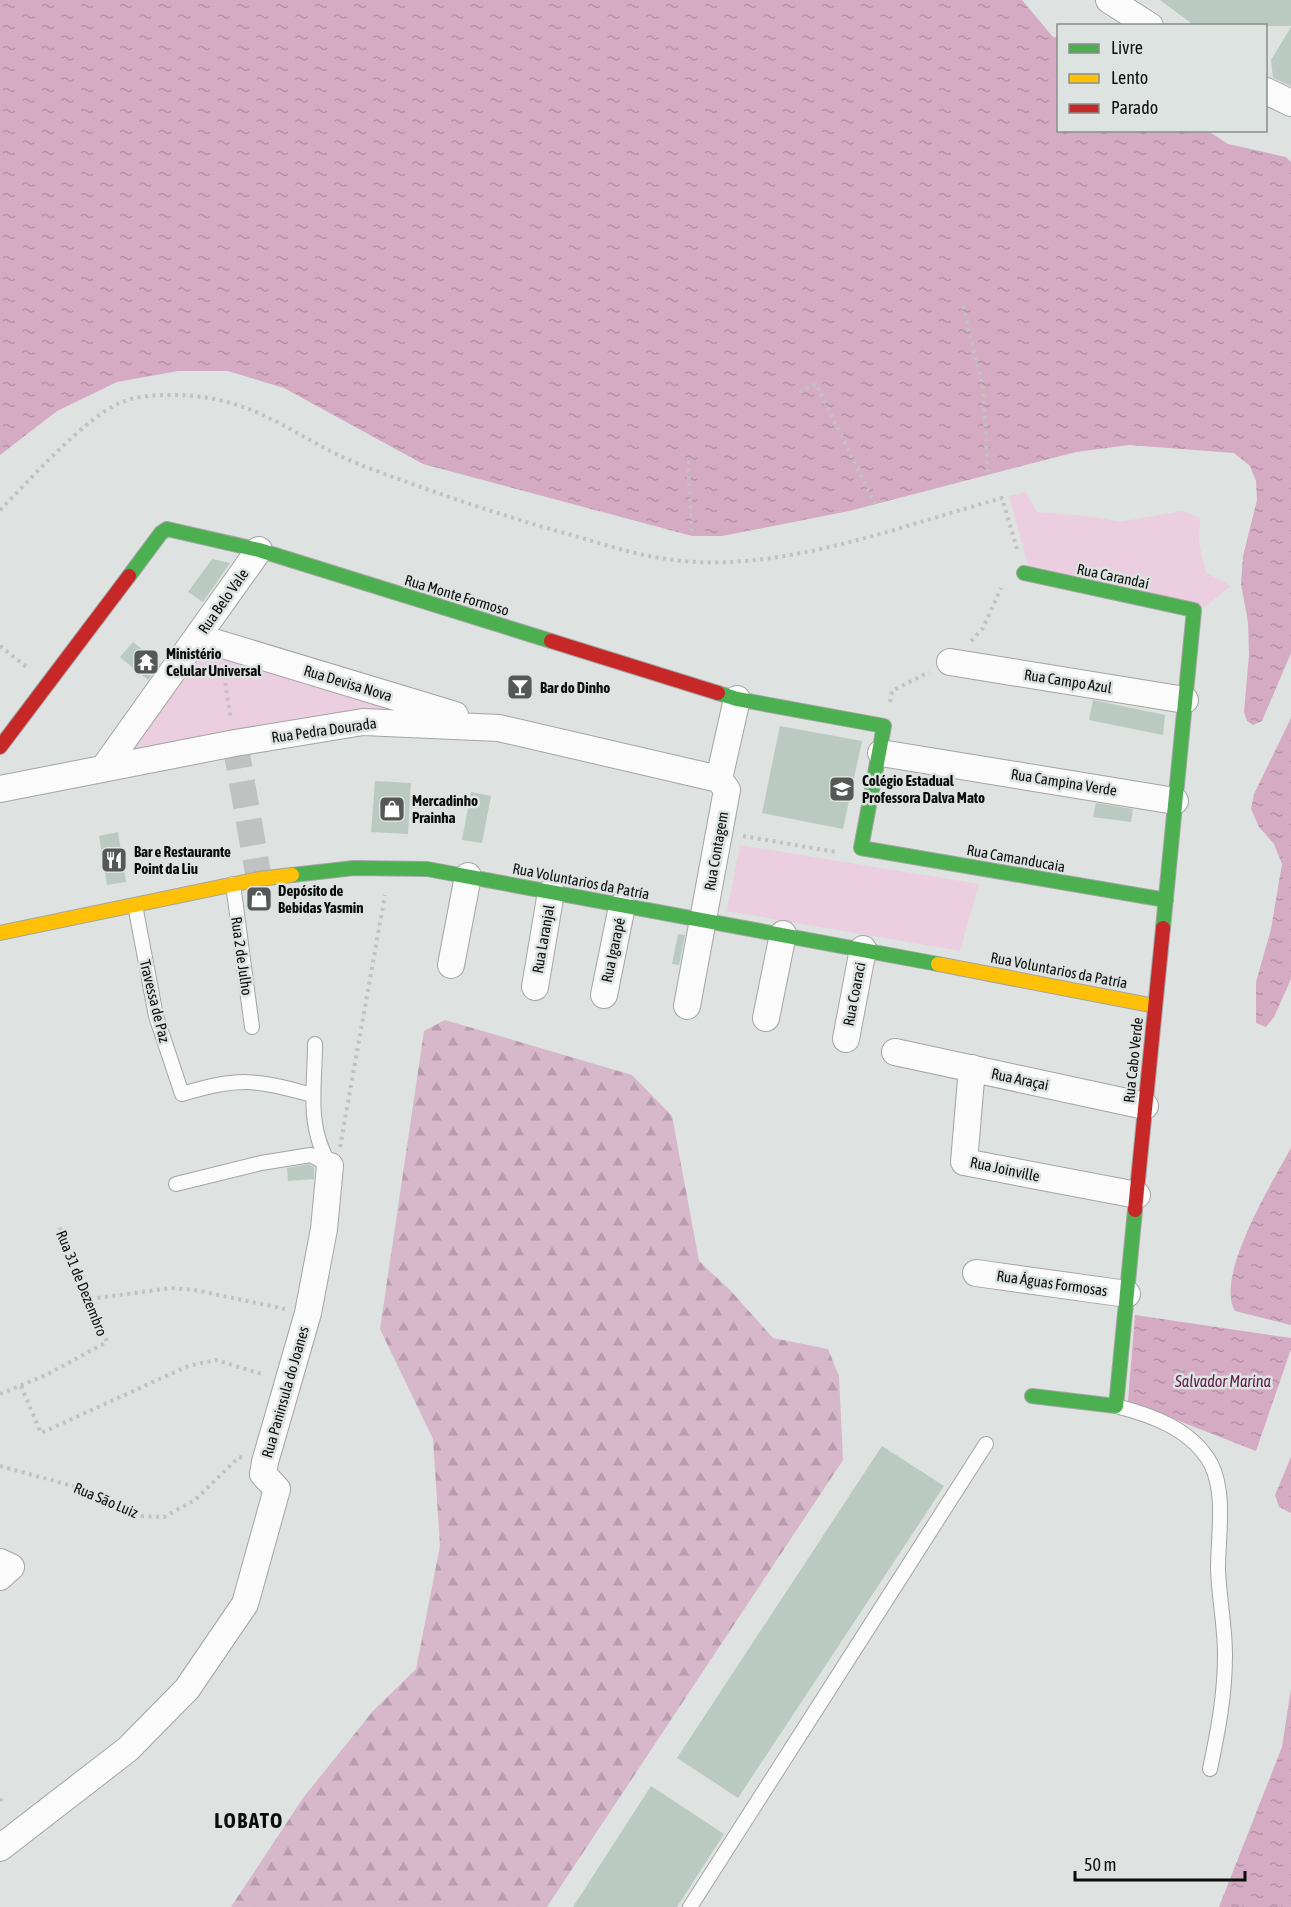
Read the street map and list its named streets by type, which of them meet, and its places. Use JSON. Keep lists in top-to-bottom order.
{
  "streets": {
    "street": [
      "Rua Carandaí",
      "Rua Monte Formoso",
      "Rua Belo Vale",
      "Rua Campo Azul",
      "Rua Devisa Nova",
      "Rua Pedra Dourada",
      "Rua Campina Verde",
      "Rua Contagem",
      "Rua Camanducaia",
      "Rua Voluntarios da Patría",
      "Rua Laranjal",
      "Rua Igarapé",
      "Rua Coaraci",
      "Rua Cabo Verde",
      "Rua Araçai",
      "Rua Joinville",
      "Rua Águas Formosas",
      "Rua Paninsula do Joanes"
    ],
    "lane": ["Rua 2 de Julho", "Travessa de Paz"],
    "path": ["Rua 31 de Dezembro", "Rua São Luiz"]
  },
  "crossings": [
    ["Rua Carandaí", "Rua Cabo Verde"],
    ["Rua Monte Formoso", "Rua Belo Vale"],
    ["Rua Monte Formoso", "Rua Campina Verde"],
    ["Rua Monte Formoso", "Rua Contagem"],
    ["Rua Monte Formoso", "Rua Camanducaia"],
    ["Rua Belo Vale", "Rua Devisa Nova"],
    ["Rua Belo Vale", "Rua Pedra Dourada"],
    ["Rua Campo Azul", "Rua Cabo Verde"],
    ["Rua Devisa Nova", "Rua Pedra Dourada"],
    ["Rua Pedra Dourada", "Rua Contagem"],
    ["Rua Campina Verde", "Rua Cabo Verde"],
    ["Rua Contagem", "Rua Voluntarios da Patría"],
    ["Rua Camanducaia", "Rua Cabo Verde"],
    ["Rua Voluntarios da Patría", "Rua Laranjal"],
    ["Rua Voluntarios da Patría", "Rua Igarapé"],
    ["Rua Voluntarios da Patría", "Rua 2 de Julho"],
    ["Rua Voluntarios da Patría", "Rua Coaraci"],
    ["Rua Voluntarios da Patría", "Travessa de Paz"],
    ["Rua Voluntarios da Patría", "Rua Cabo Verde"],
    ["Rua Cabo Verde", "Rua Araçai"],
    ["Rua Cabo Verde", "Rua Joinville"],
    ["Rua Cabo Verde", "Rua Águas Formosas"],
    ["Rua Araçai", "Rua Joinville"],
    ["Rua Paninsula do Joanes", "Rua São Luiz"]
  ],
  "districts": ["LOBATO"],
  "water": ["Salvador Marina"],
  "places": {
    "temple": ["Ministério Celular Universal"],
    "bar": ["Bar do Dinho"],
    "school or university": ["Colégio Estadual Professora Dalva Mato"],
    "shop": ["Mercadinho Prainha", "Depósito de Bebidas Yasmin"],
    "restaurant": ["Bar e Restaurante Point da Liu"]
  },
  "legend": ["Livre", "Lento", "Parado"],
  "scale_bar": "50 m"
}
